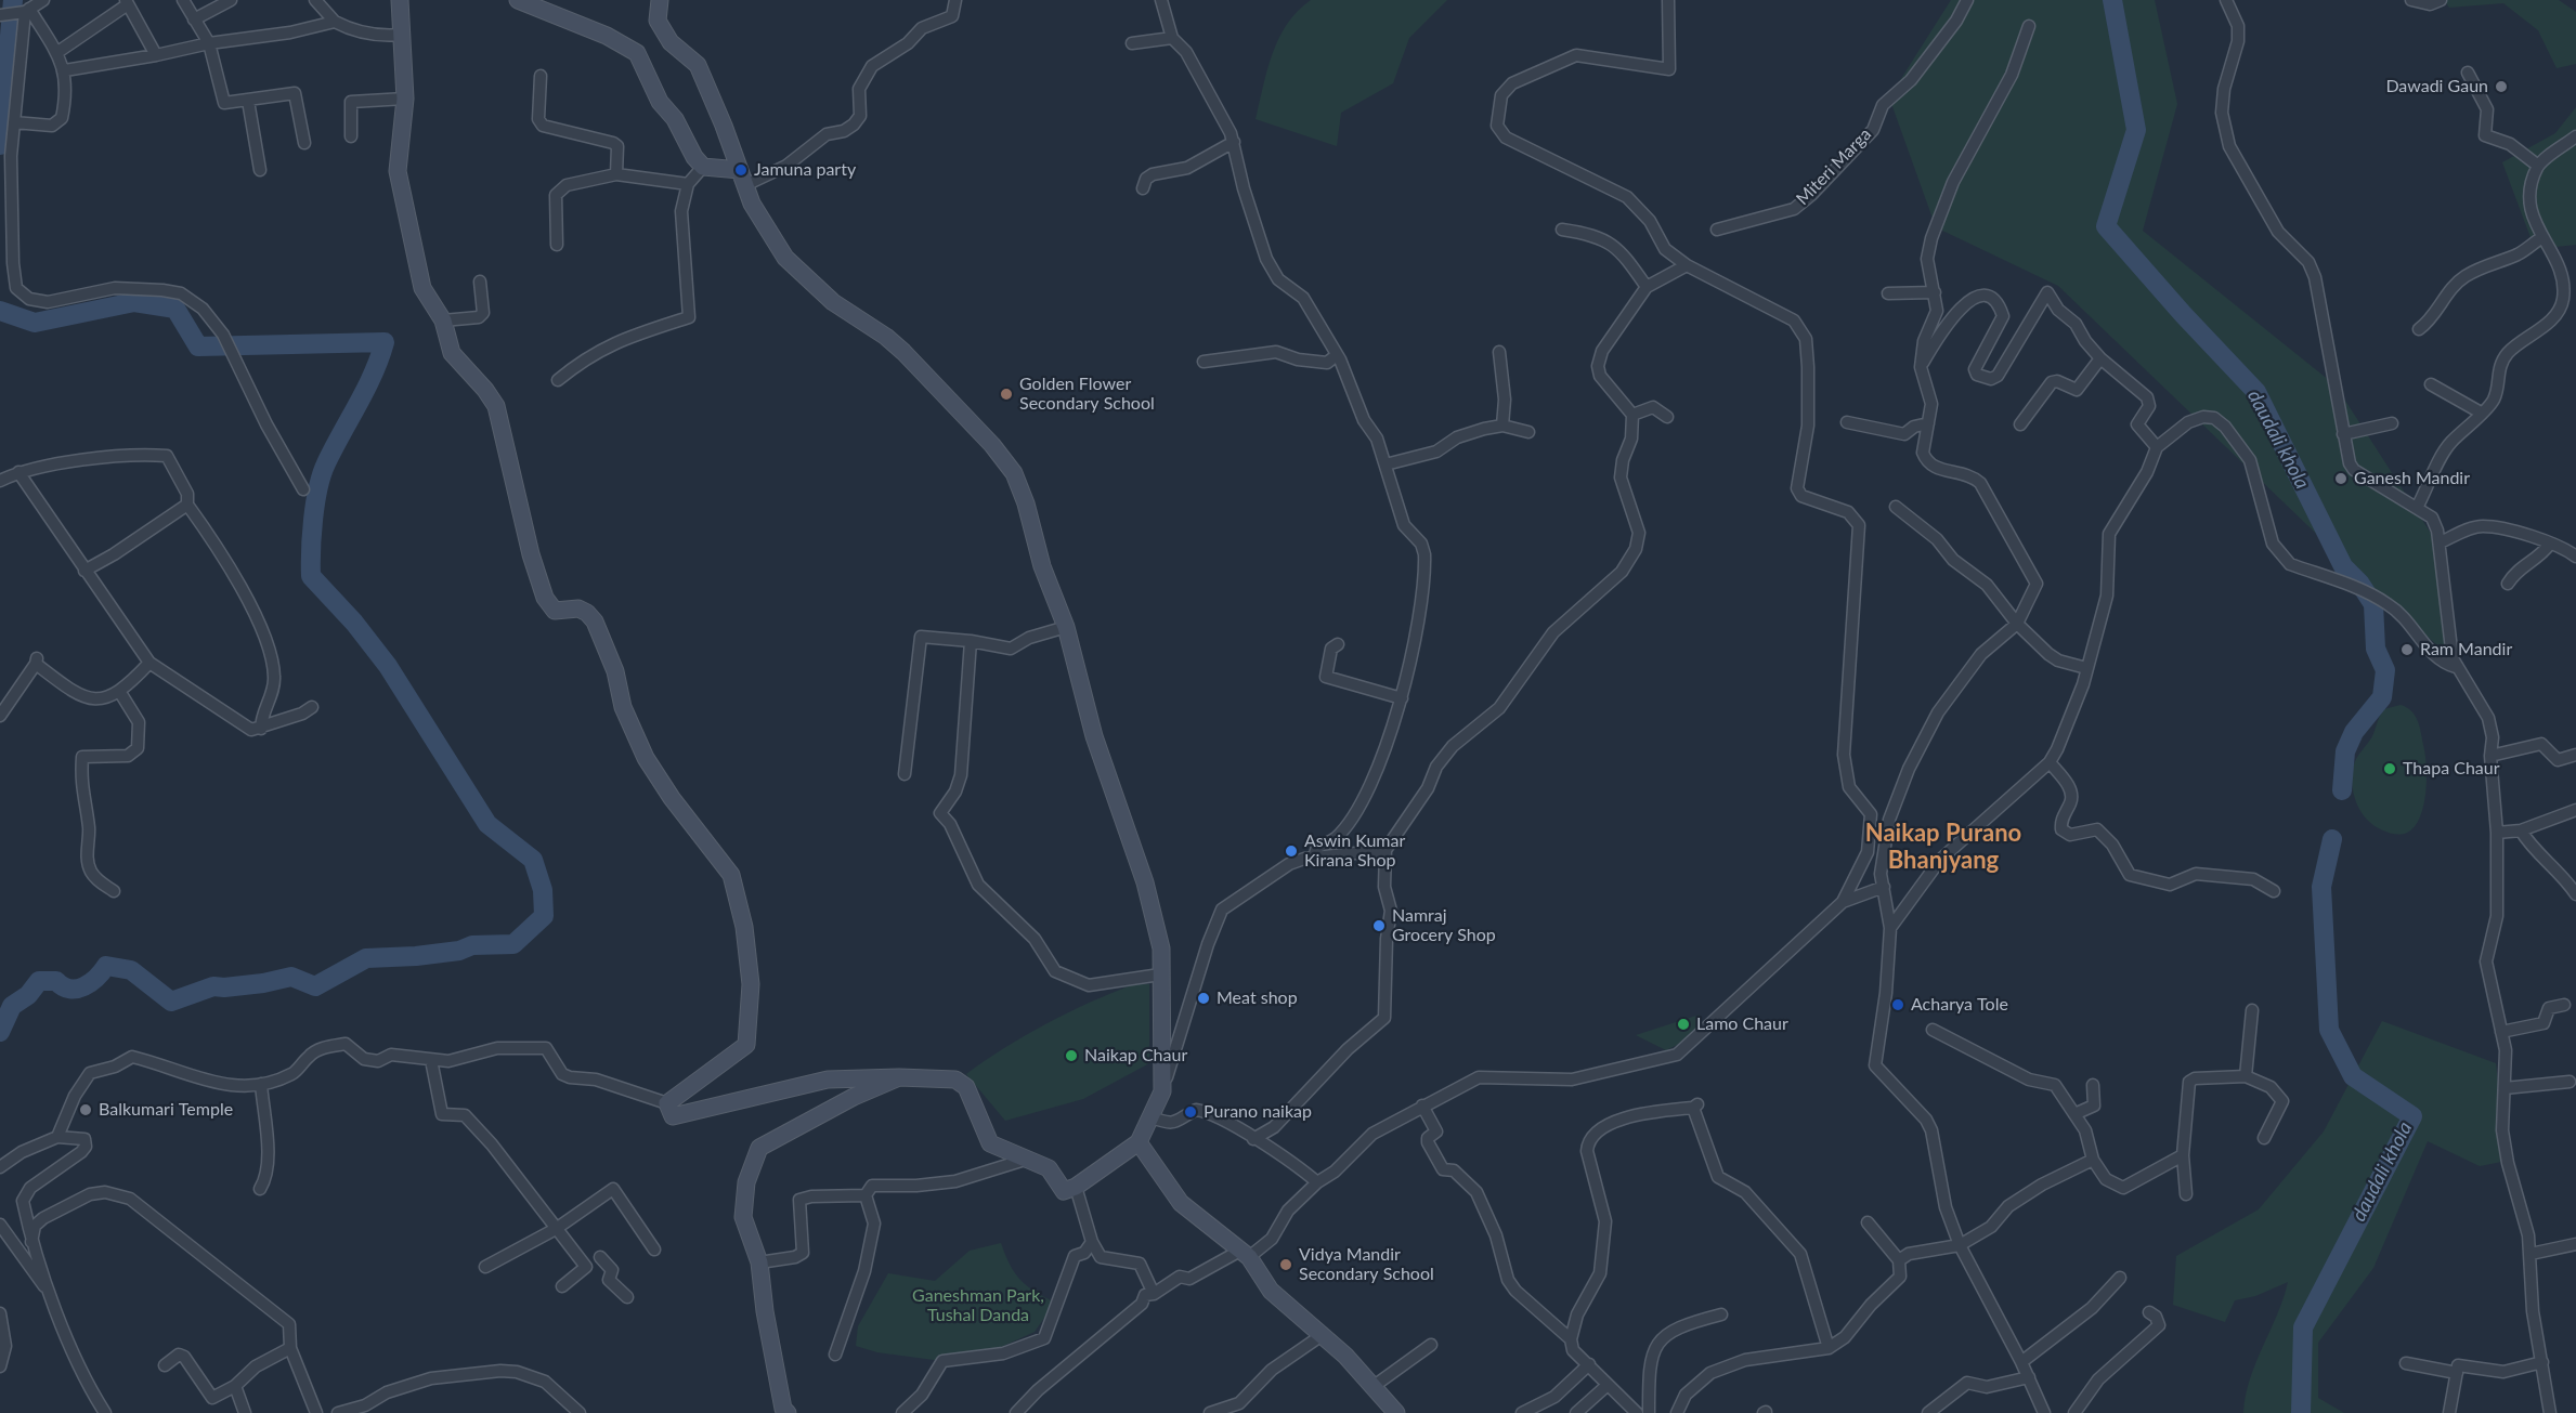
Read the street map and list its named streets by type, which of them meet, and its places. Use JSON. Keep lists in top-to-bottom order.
{
  "streets": {
    "street": ["Miteri Marga"]
  },
  "districts": ["Naikap Purano Bhanjyang"],
  "water": ["daudali khola"],
  "parks": ["Ganeshman Park, Tushal Danda"],
  "places": [
    "Dawadi Gaun",
    "Jamuna party",
    "Golden Flower Secondary School",
    "Ganesh Mandir",
    "Ram Mandir",
    "Thapa Chaur",
    "Aswin Kumar Kirana Shop",
    "Namraj Grocery Shop",
    "Meat shop",
    "Acharya Tole",
    "Lamo Chaur",
    "Naikap Chaur",
    "Balkumari Temple",
    "Purano naikap",
    "Vidya Mandir Secondary School"
  ]
}
